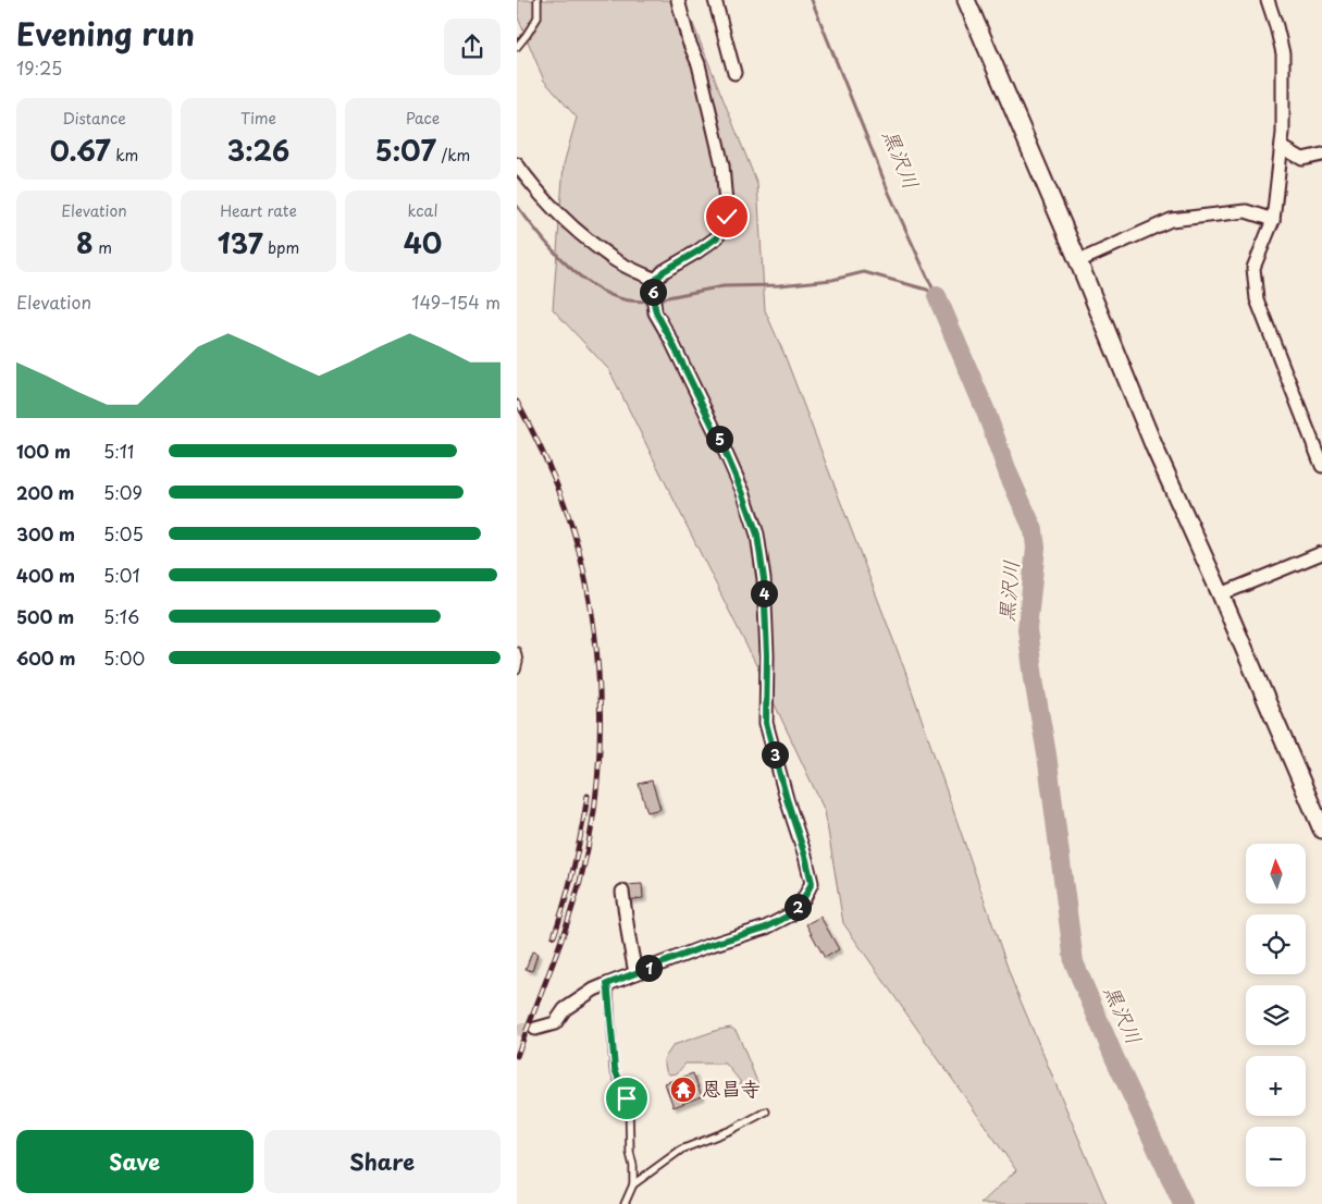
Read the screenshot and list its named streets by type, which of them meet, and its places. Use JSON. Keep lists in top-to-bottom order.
{
  "water": ["黒沢川"],
  "places": {
    "temple": ["恩昌寺"]
  },
  "north": "top",
  "page": {
    "heading": ["Evening run", "19:25"],
    "stats": [
      ["Distance", "0.67 km"],
      ["Time", "3:26"],
      ["Pace", "5:07 /km"],
      ["Elevation", "8 m"],
      ["Heart rate", "137 bpm"],
      ["kcal", "40"]
    ],
    "chart": ["Elevation", "149–154 m"],
    "pins": [
      "6",
      "5",
      "4",
      "3",
      "2",
      "1"
    ],
    "list": [
      {
        "name": "100 m",
        "note": "5:11"
      },
      {
        "name": "200 m",
        "note": "5:09"
      },
      {
        "name": "300 m",
        "note": "5:05"
      },
      {
        "name": "400 m",
        "note": "5:01"
      },
      {
        "name": "500 m",
        "note": "5:16"
      },
      {
        "name": "600 m",
        "note": "5:00"
      }
    ],
    "map_buttons": ["+", "−"],
    "buttons": ["Save", "Share"]
  }
}
